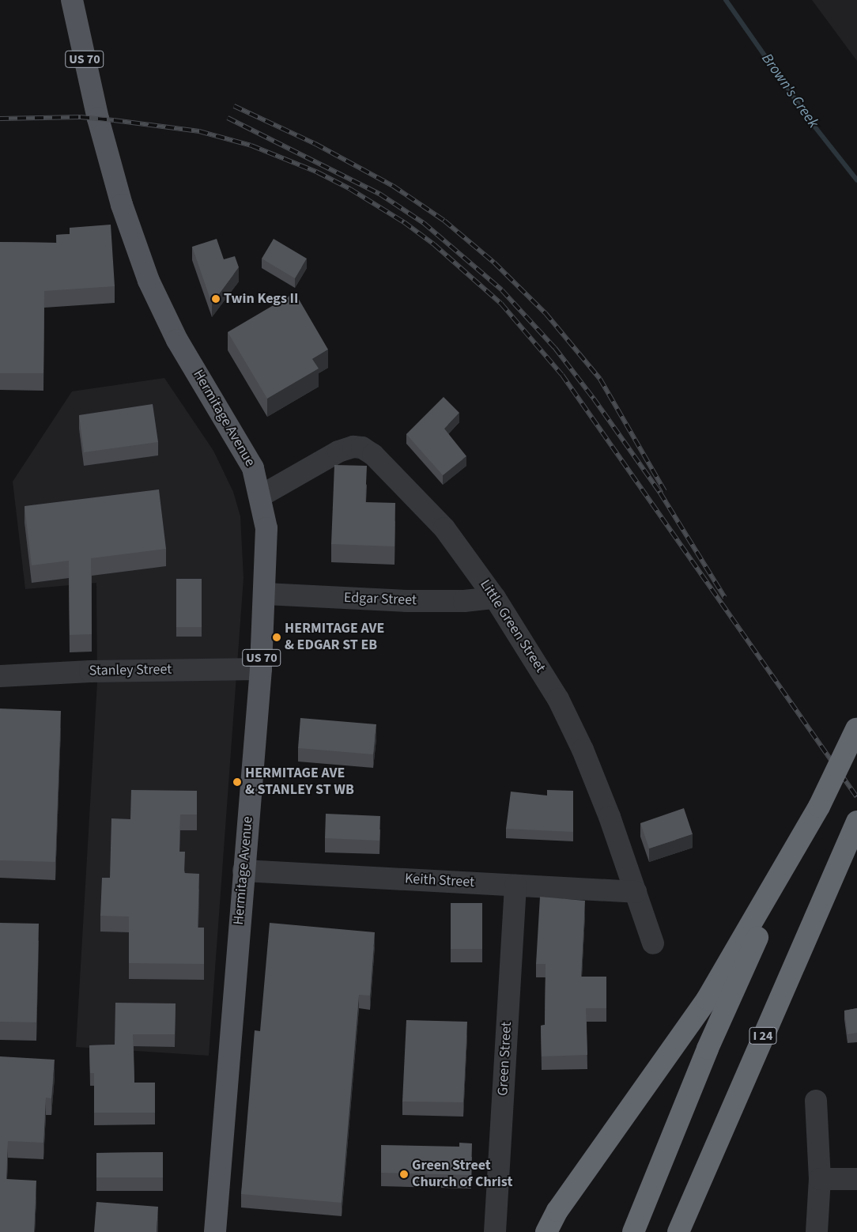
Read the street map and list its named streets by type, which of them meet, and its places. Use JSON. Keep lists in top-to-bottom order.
{
  "streets": {
    "highway": ["I 24"],
    "main road": ["US 70", "Hermitage Avenue"],
    "street": [
      "Edgar Street",
      "Little Green Street",
      "Stanley Street",
      "Keith Street",
      "Green Street"
    ]
  },
  "crossings": [
    ["Hermitage Avenue", "Edgar Street"],
    ["Hermitage Avenue", "Little Green Street"],
    ["Hermitage Avenue", "Stanley Street"],
    ["Hermitage Avenue", "Keith Street"],
    ["Edgar Street", "Little Green Street"],
    ["Little Green Street", "Keith Street"],
    ["Keith Street", "Green Street"]
  ],
  "water": ["Brown's Creek"],
  "places": [
    "Twin Kegs II",
    "HERMITAGE AVE & EDGAR ST EB",
    "HERMITAGE AVE & STANLEY ST WB",
    "Green Street Church of Christ"
  ]
}
